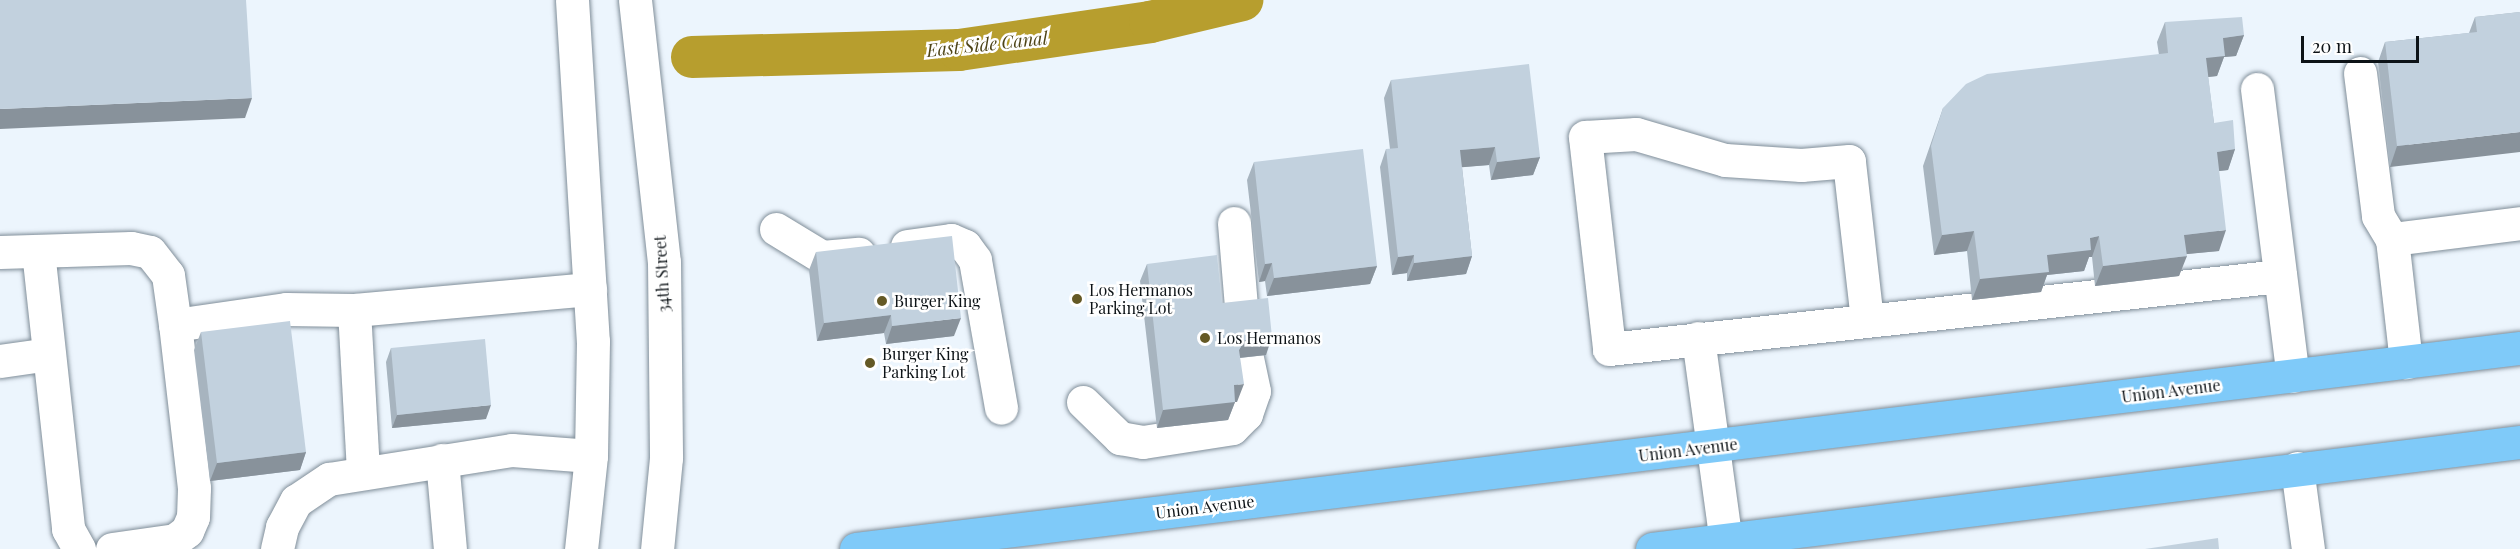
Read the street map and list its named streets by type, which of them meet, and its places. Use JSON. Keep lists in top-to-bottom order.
{
  "streets": {
    "main road": ["Union Avenue"],
    "street": ["34th Street"]
  },
  "water": ["East Side Canal"],
  "places": [
    "Los Hermanos Parking Lot",
    "Burger King",
    "Los Hermanos",
    "Burger King Parking Lot"
  ],
  "scale_bar": "20 m"
}
